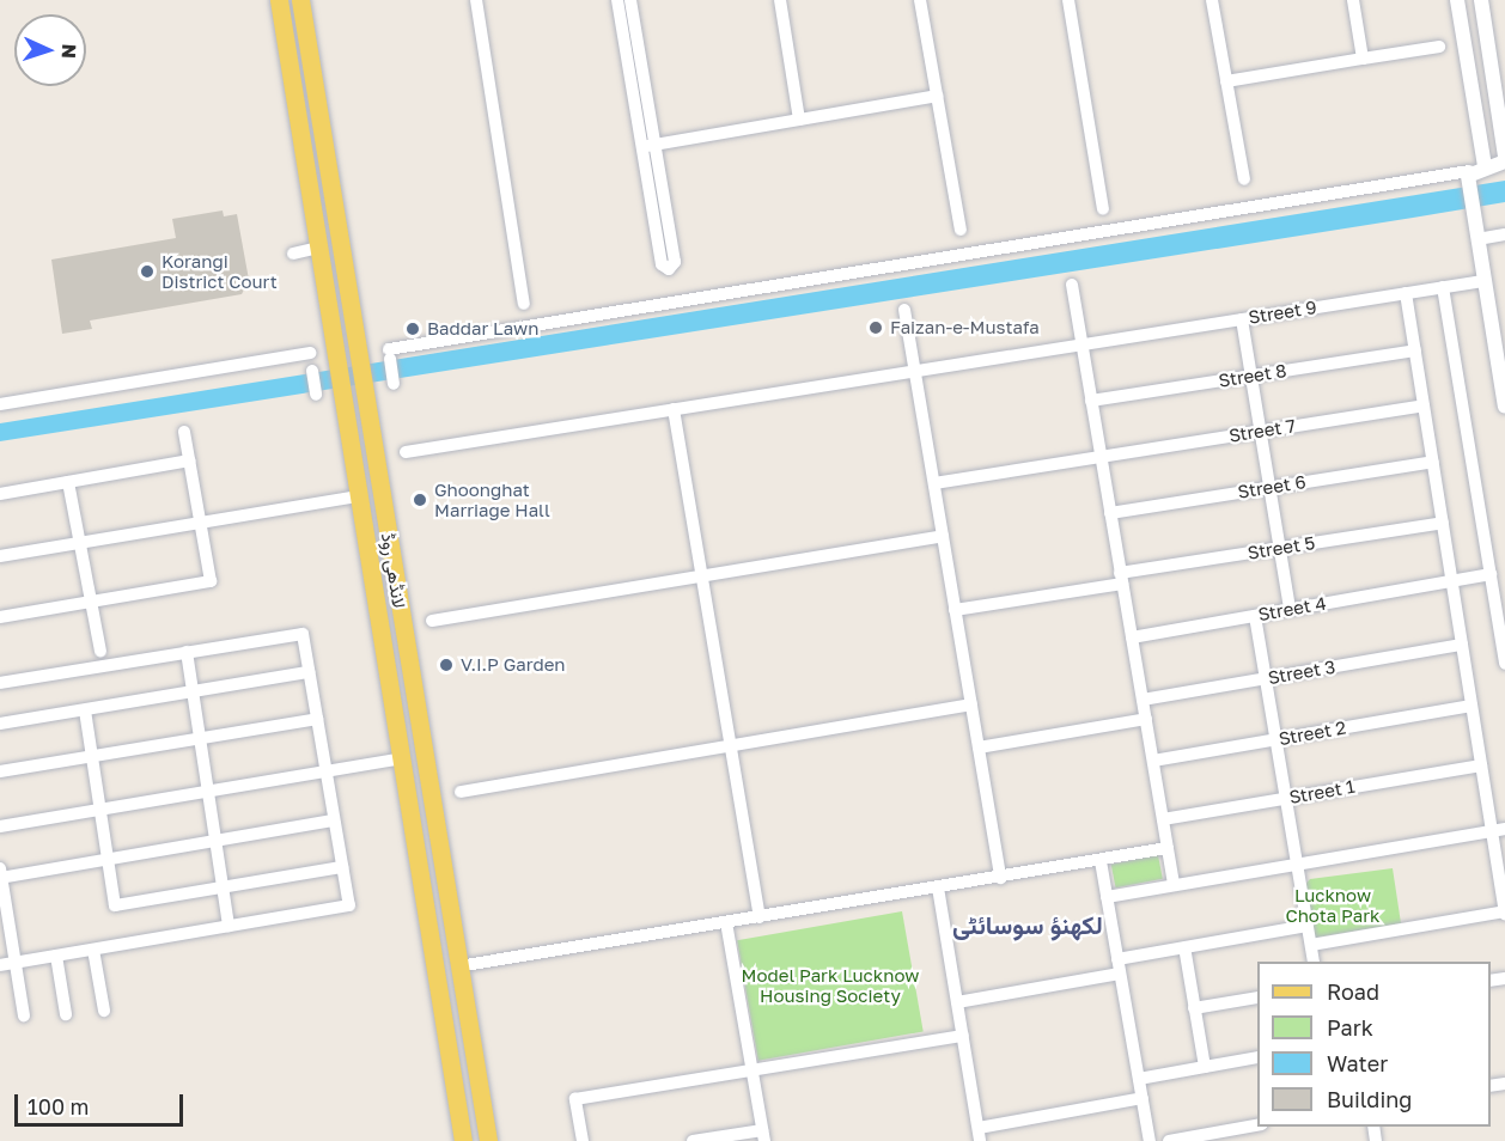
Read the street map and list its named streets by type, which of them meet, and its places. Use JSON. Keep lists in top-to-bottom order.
{
  "streets": {
    "main road": ["لانڈھی روڈ"],
    "street": [
      "Street 9",
      "Street 8",
      "Street 7",
      "Street 6",
      "Street 5",
      "Street 4",
      "Street 3",
      "Street 2",
      "Street 1"
    ]
  },
  "districts": ["لکھنؤ سوسائٹی"],
  "parks": ["Lucknow Chota Park", "Model Park Lucknow Housing Society"],
  "places": [
    "Korangi District Court",
    "Faizan-e-Mustafa",
    "Baddar Lawn",
    "Ghoonghat Marriage Hall",
    "V.I.P Garden"
  ],
  "legend": [
    "Road",
    "Park",
    "Water",
    "Building"
  ],
  "scale_bar": "100 m",
  "north": "right"
}
